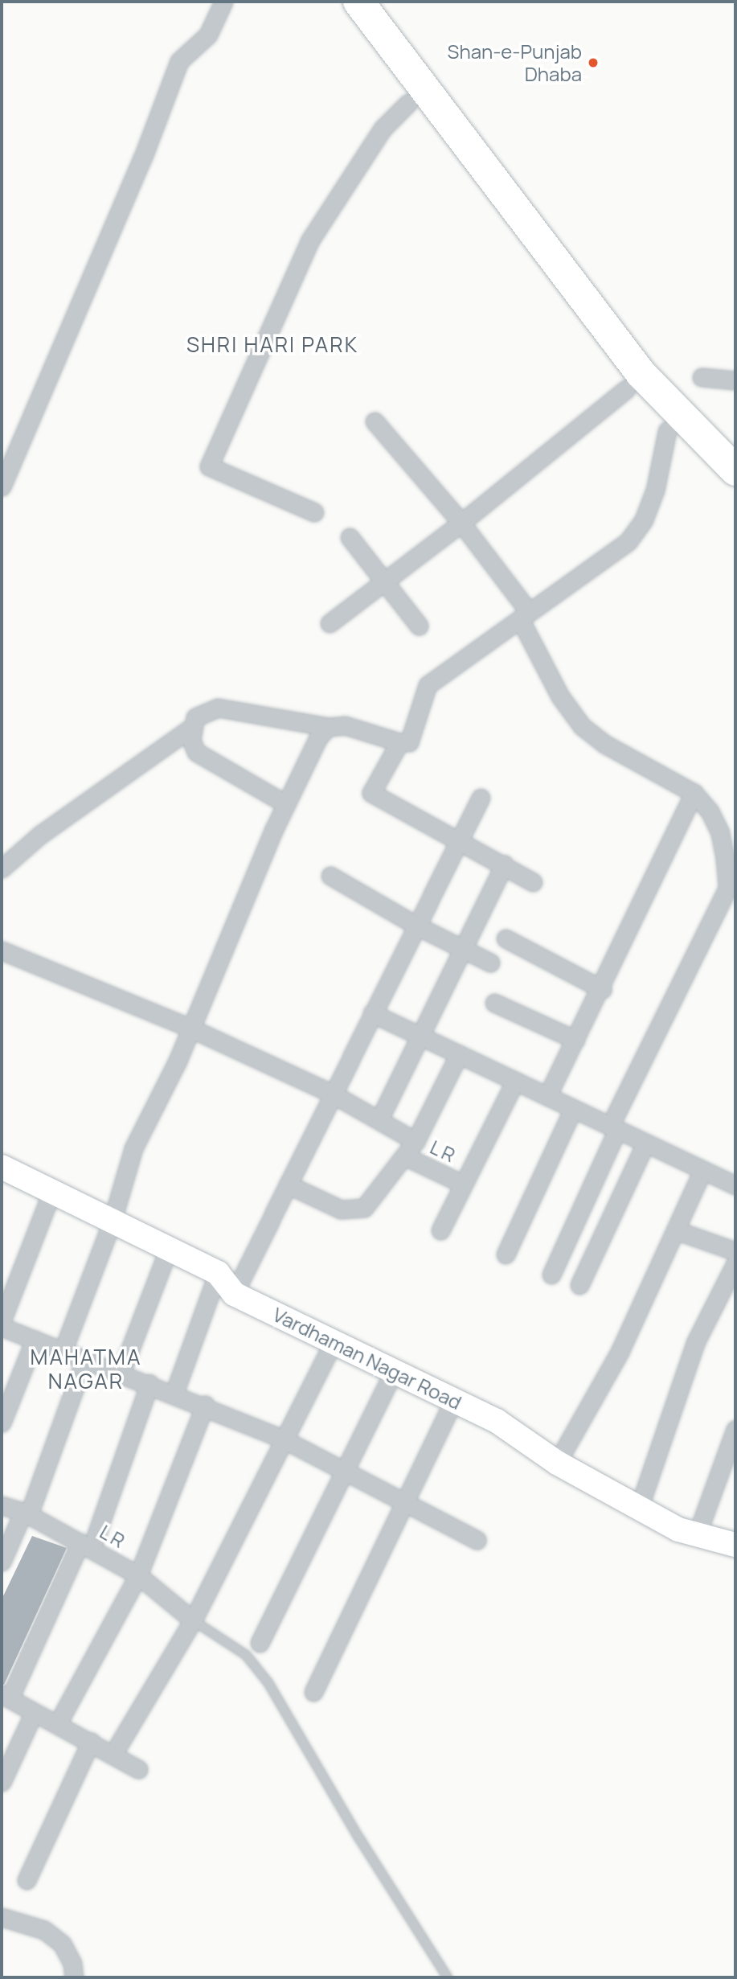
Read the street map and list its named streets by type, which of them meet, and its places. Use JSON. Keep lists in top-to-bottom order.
{
  "streets": {
    "street": ["L R", "Vardhaman Nagar Road"]
  },
  "districts": ["SHRI HARI PARK", "MAHATMA NAGAR"],
  "places": ["Shan-e-Punjab Dhaba"]
}
